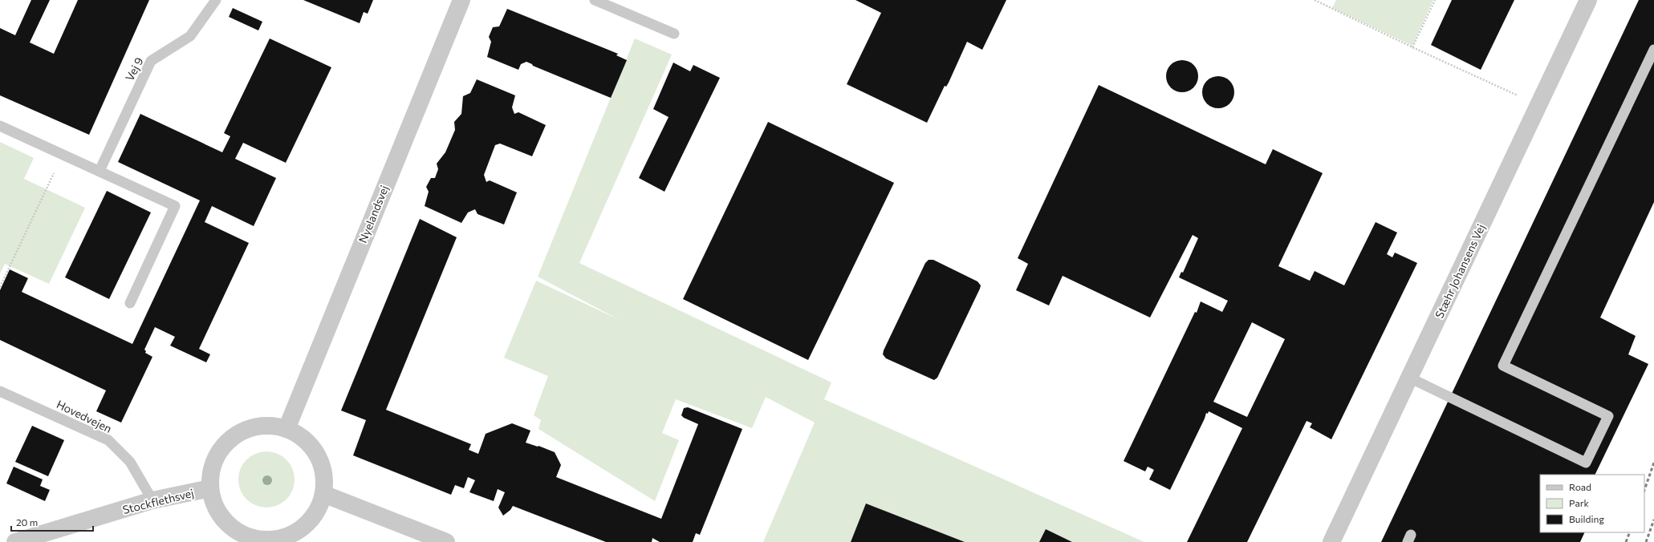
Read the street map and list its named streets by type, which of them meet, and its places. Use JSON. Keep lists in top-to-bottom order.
{
  "streets": {
    "street": ["Nyelandsvej", "Stæhr Johansens Vej", "Stockflethsvej"],
    "lane": ["Vej 9", "Hovedvejen"]
  },
  "crossings": [
    ["Hovedvejen", "Stockflethsvej"]
  ],
  "legend": ["Road", "Park", "Building"],
  "scale_bar": "20 m"
}
